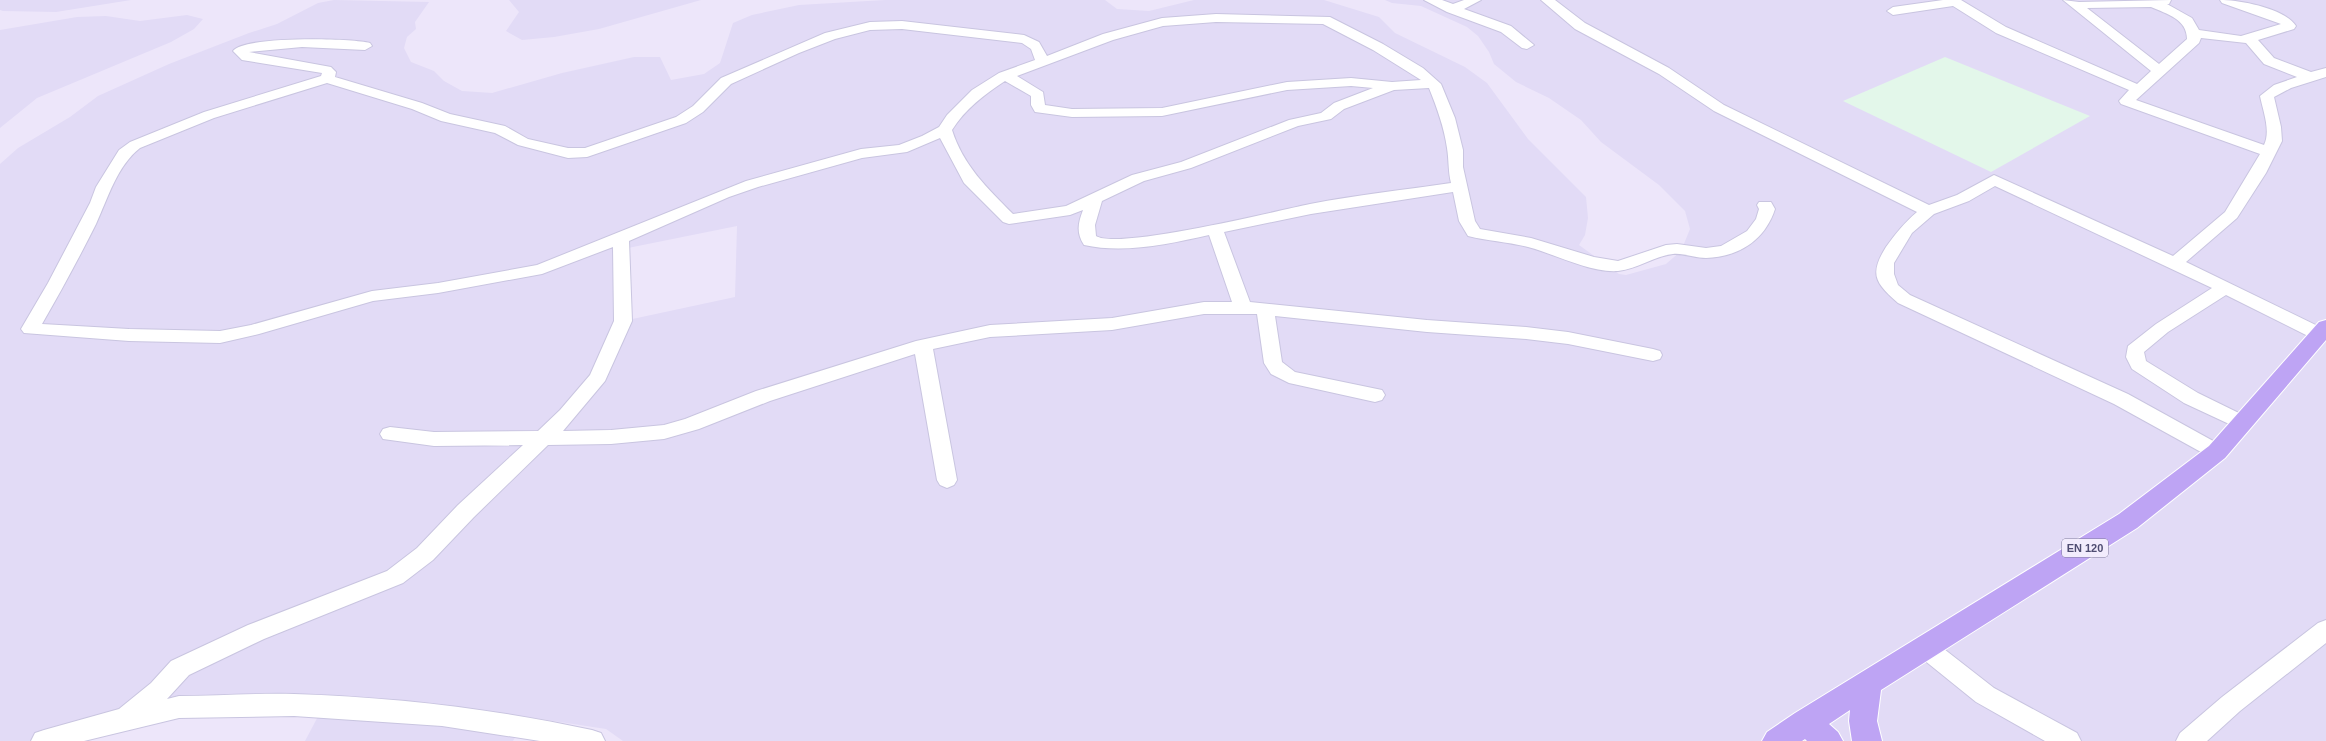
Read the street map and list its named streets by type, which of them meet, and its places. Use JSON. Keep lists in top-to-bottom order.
{
  "streets": {
    "main road": ["EN 120"]
  }
}
